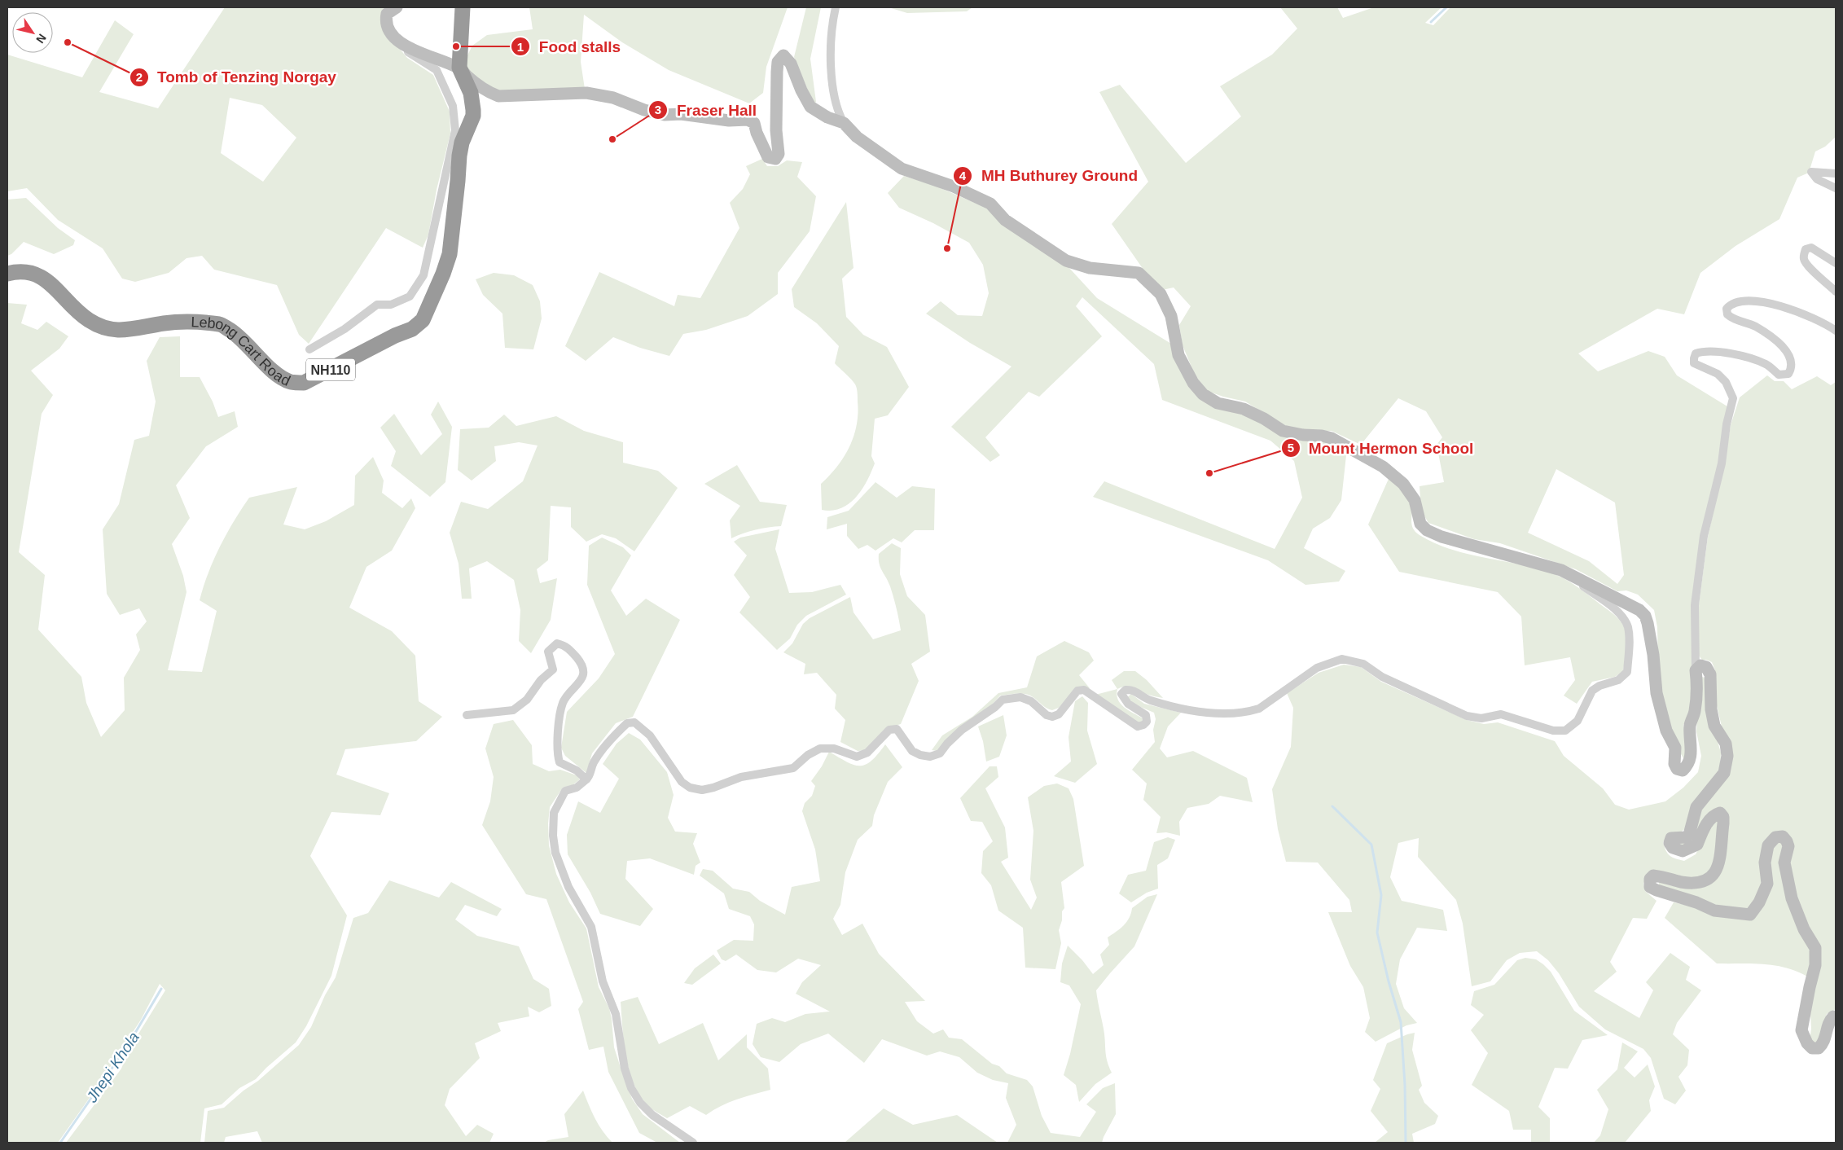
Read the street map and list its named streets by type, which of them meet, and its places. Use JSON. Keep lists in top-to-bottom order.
{
  "streets": {
    "highway": ["Lebong Cart Road", "NH110"]
  },
  "water": ["Jhepi Khola"],
  "places": [
    "Tomb of Tenzing Norgay",
    "Food stalls",
    "Fraser Hall",
    "MH Buthurey Ground",
    "Mount Hermon School"
  ],
  "north": "bottom right"
}
